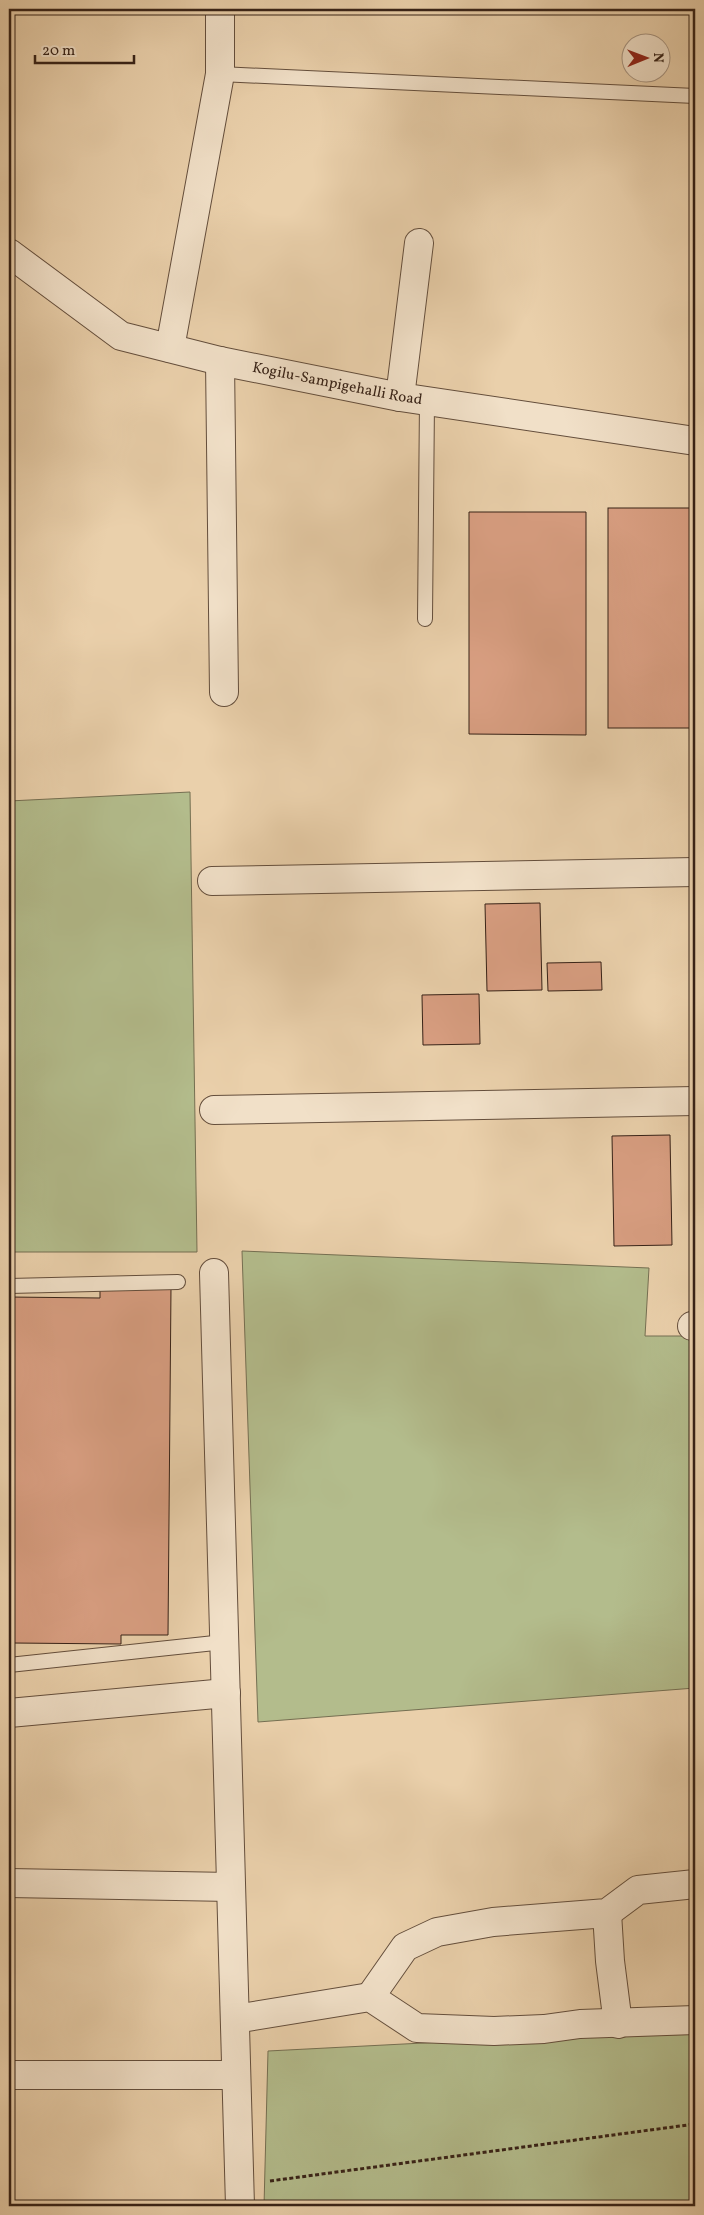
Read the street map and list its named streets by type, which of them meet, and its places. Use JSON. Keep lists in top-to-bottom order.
{
  "streets": {
    "street": ["Kogilu-Sampigehalli Road"]
  },
  "scale_bar": "20 m",
  "north": "right"
}
